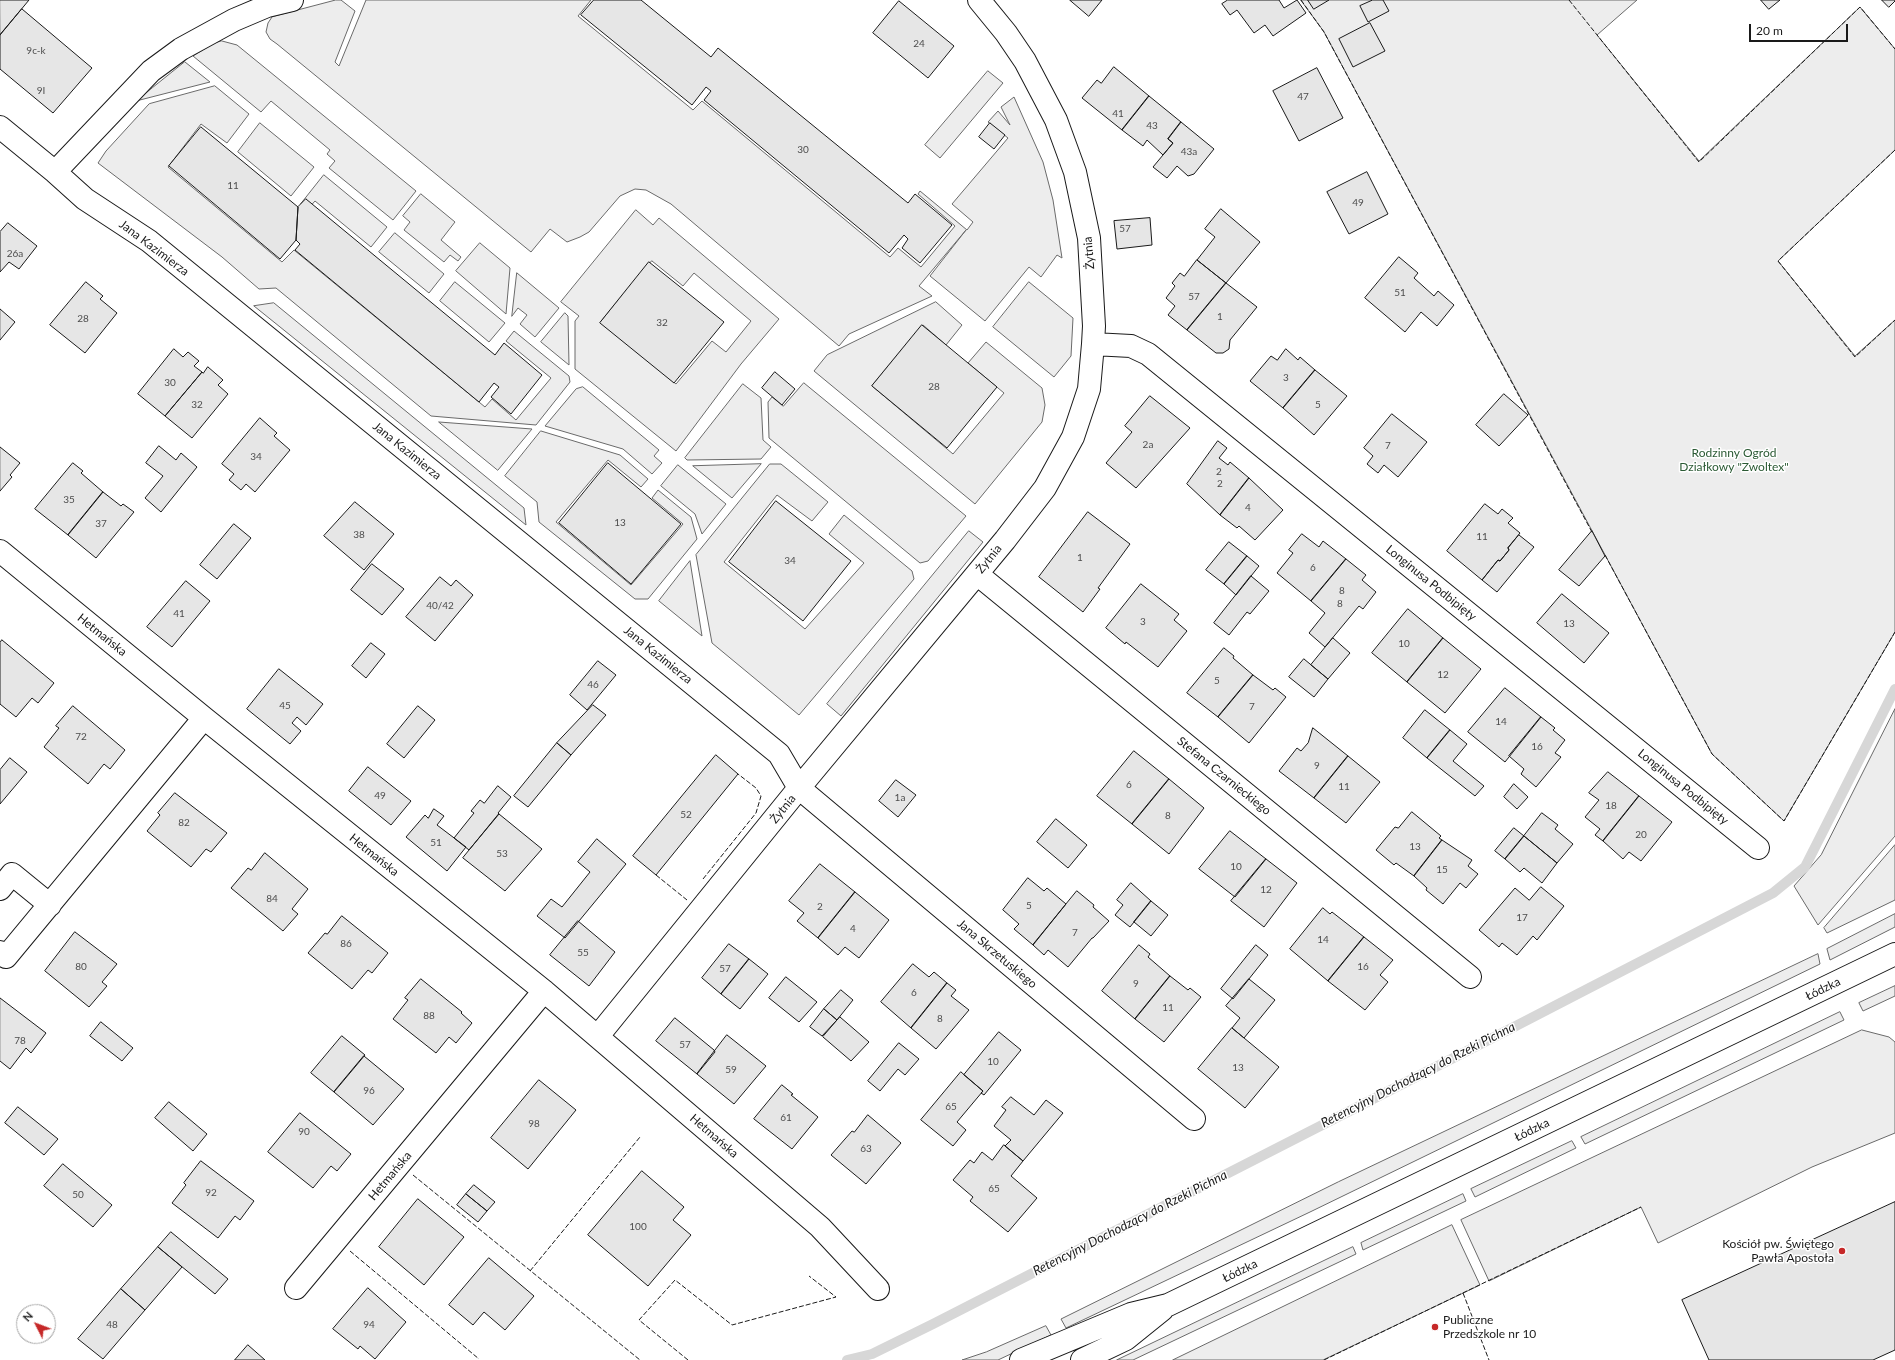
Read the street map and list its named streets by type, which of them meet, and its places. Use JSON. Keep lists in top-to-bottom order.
{
  "streets": {
    "street": [
      "Jana Kazimierza",
      "Żytnia",
      "Longinusa Podbipięty",
      "Hetmańska",
      "Stefana Czarnieckiego",
      "Jana Skrzetuskiego",
      "Łódzka"
    ]
  },
  "crossings": [
    ["Jana Kazimierza", "Żytnia"],
    ["Jana Kazimierza", "Jana Skrzetuskiego"],
    ["Żytnia", "Longinusa Podbipięty"],
    ["Żytnia", "Hetmańska"],
    ["Żytnia", "Stefana Czarnieckiego"],
    ["Żytnia", "Jana Skrzetuskiego"]
  ],
  "water": ["Retencyjny Dochodzący do Rzeki Pichna"],
  "parks": ["Rodzinny Ogród Działkowy \"Zwoltex\""],
  "places": ["Kościół pw. Świętego Pawła Apostoła", "Publiczne Przedszkole nr 10"],
  "house_numbers": [
    "24",
    "9c-k",
    "9I",
    "47",
    "41",
    "43",
    "30",
    "43a",
    "11",
    "49",
    "57",
    "26a",
    "51",
    "57",
    "1",
    "28",
    "32",
    "3",
    "30",
    "28",
    "32",
    "5",
    "2a",
    "7",
    "34",
    "2",
    "2",
    "35",
    "4",
    "13",
    "37",
    "38",
    "11",
    "1",
    "34",
    "6",
    "8",
    "8",
    "40/42",
    "41",
    "3",
    "13",
    "10",
    "12",
    "5",
    "46",
    "45",
    "7",
    "14",
    "72",
    "16",
    "9",
    "6",
    "11",
    "49",
    "1a",
    "18",
    "52",
    "8",
    "82",
    "20",
    "51",
    "13",
    "53",
    "10",
    "15",
    "12",
    "84",
    "5",
    "2",
    "17",
    "4",
    "7",
    "14",
    "86",
    "55",
    "80",
    "16",
    "57",
    "9",
    "6",
    "11",
    "88",
    "8",
    "78",
    "57",
    "10",
    "13",
    "59",
    "96",
    "65",
    "61",
    "98",
    "90",
    "63",
    "65",
    "92",
    "50",
    "100",
    "48",
    "94"
  ],
  "scale_bar": "20 m",
  "north": "top left"
}
